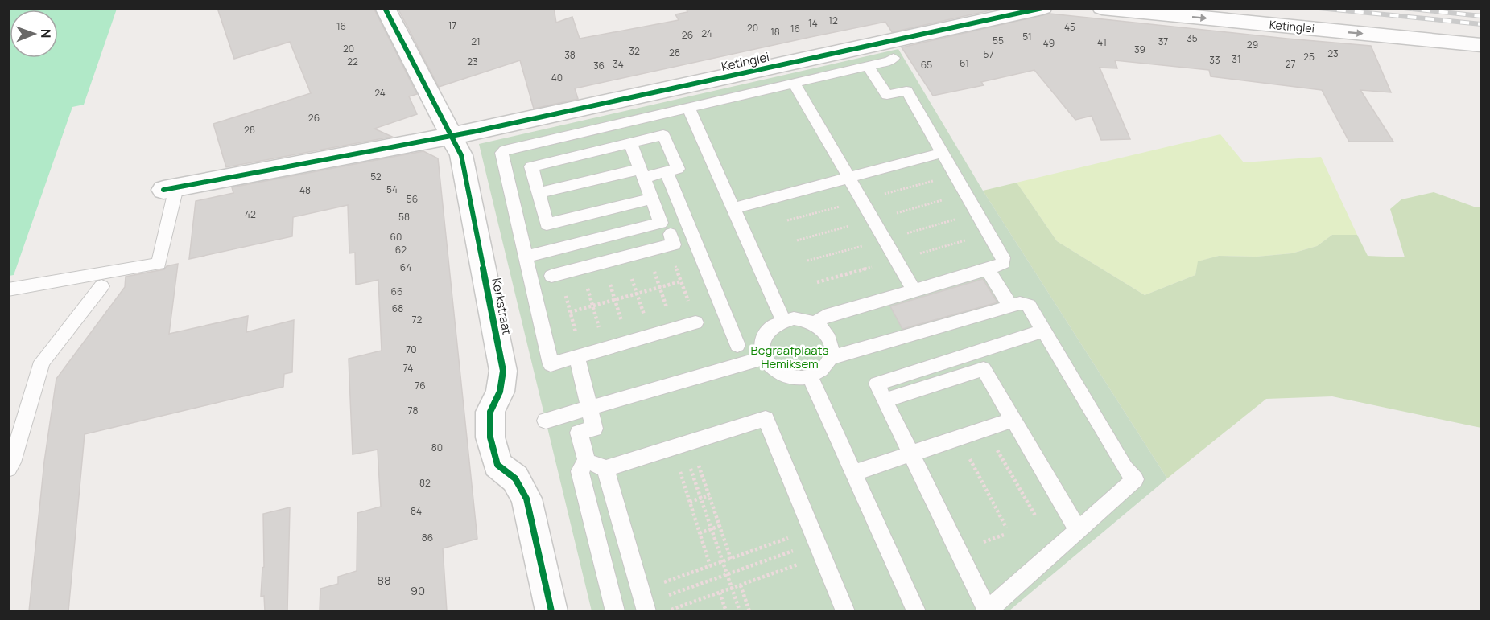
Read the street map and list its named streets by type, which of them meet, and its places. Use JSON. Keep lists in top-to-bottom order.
{
  "streets": {
    "street": ["Ketinglei", "Kerkstraat"]
  },
  "crossings": [
    ["Ketinglei", "Kerkstraat"]
  ],
  "parks": ["Begraafplaats Hemiksem"],
  "house_numbers": [
    "12",
    "14",
    "17",
    "16",
    "45",
    "20",
    "16",
    "18",
    "24",
    "26",
    "51",
    "35",
    "55",
    "21",
    "37",
    "41",
    "49",
    "29",
    "20",
    "39",
    "32",
    "28",
    "23",
    "57",
    "38",
    "25",
    "31",
    "33",
    "22",
    "23",
    "61",
    "34",
    "27",
    "65",
    "36",
    "40",
    "24",
    "26",
    "28",
    "52",
    "54",
    "48",
    "56",
    "42",
    "58",
    "60",
    "62",
    "64",
    "66",
    "68",
    "72",
    "70",
    "74",
    "76",
    "78",
    "80",
    "82",
    "84",
    "86",
    "88",
    "90"
  ],
  "north": "right"
}
